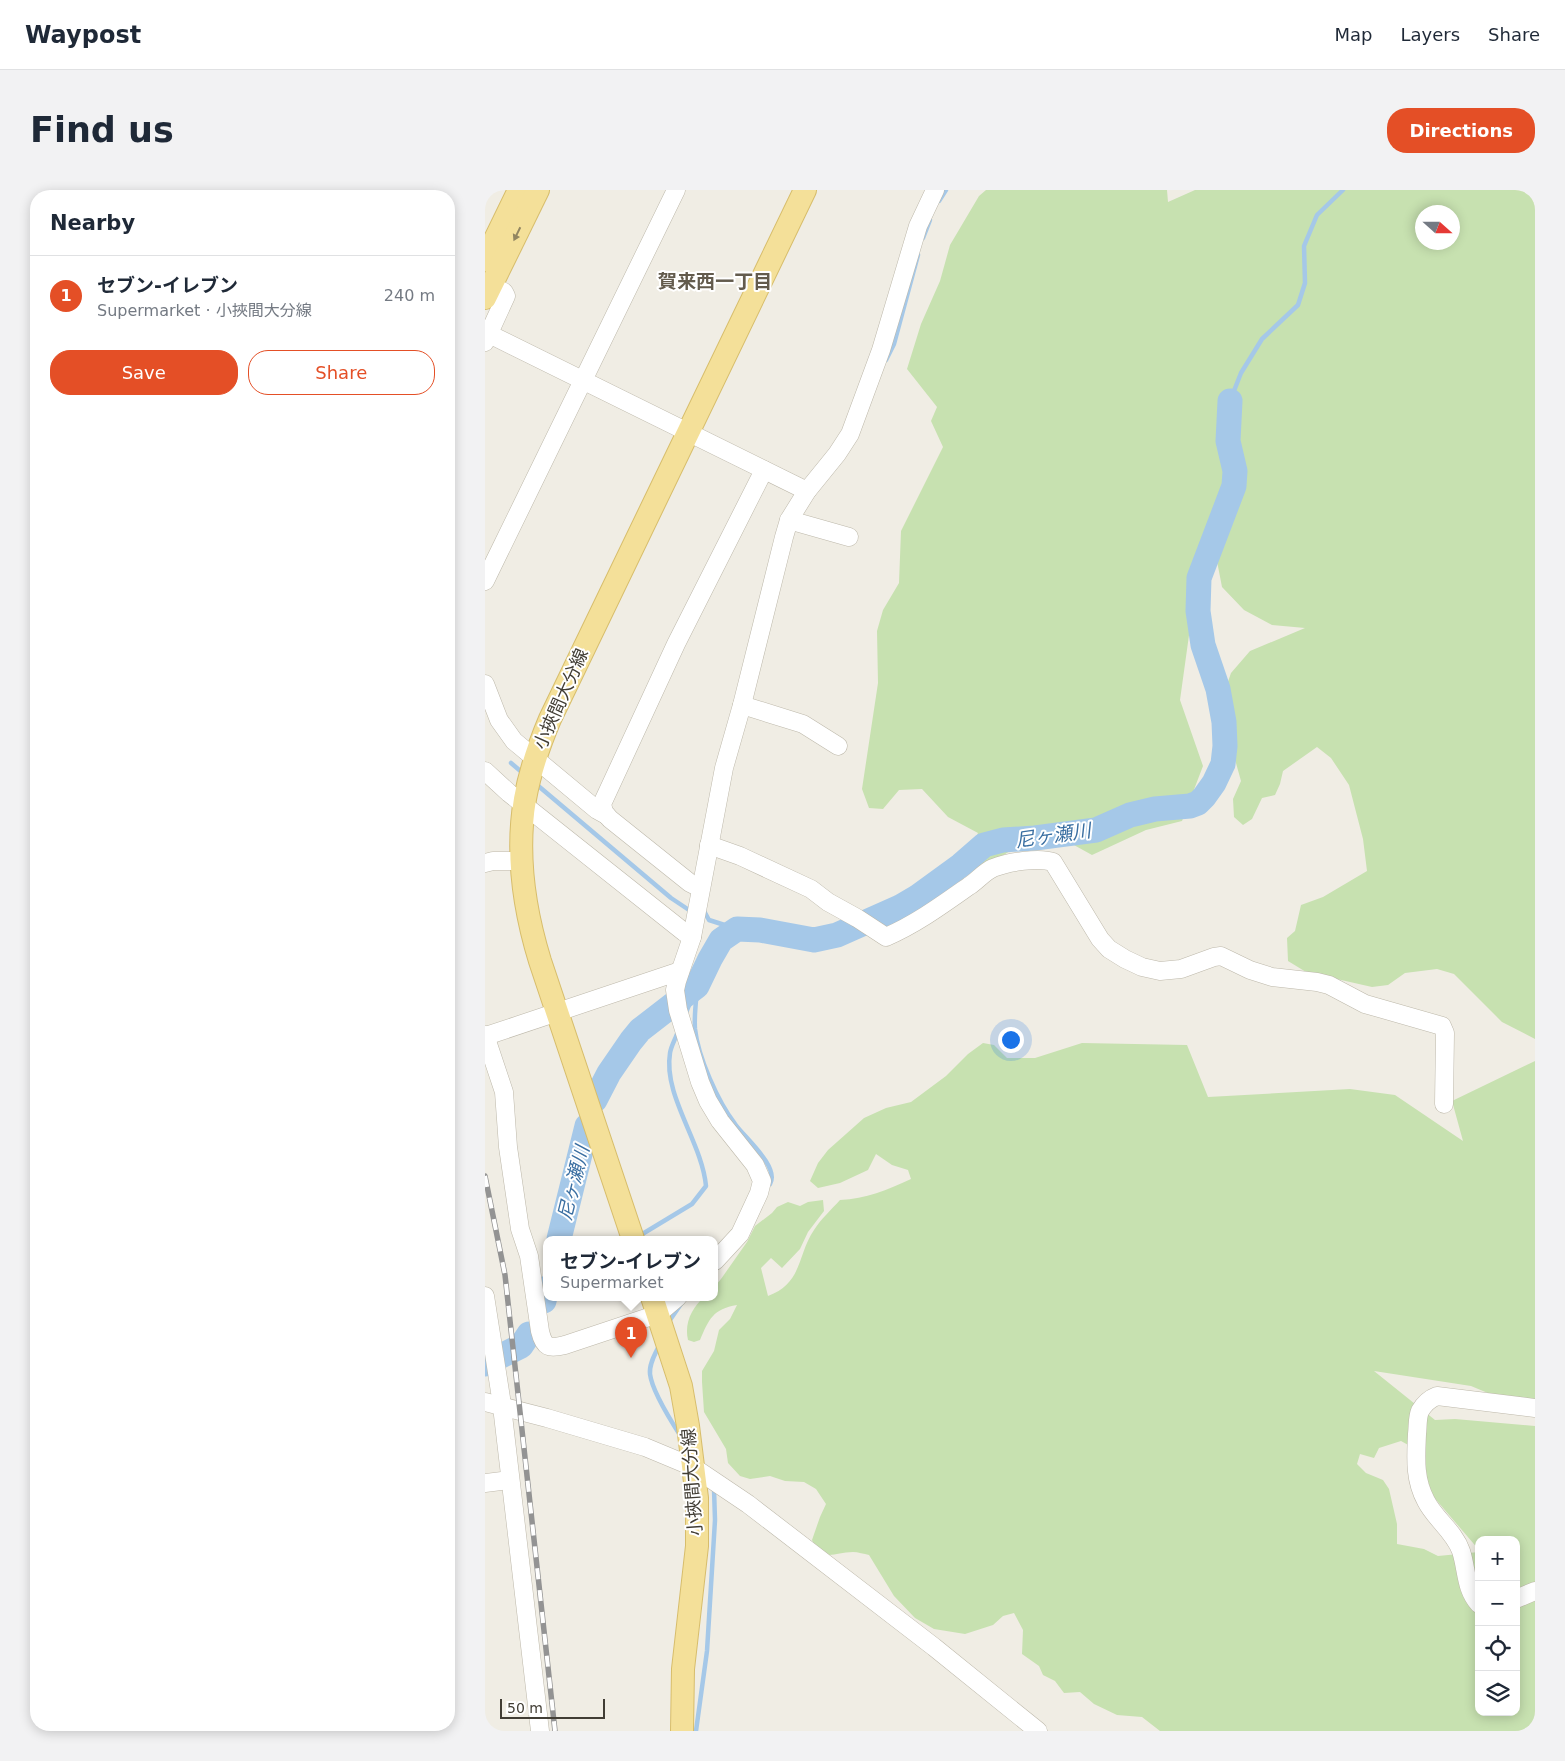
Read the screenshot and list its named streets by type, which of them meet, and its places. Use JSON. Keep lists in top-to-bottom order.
{
  "streets": {
    "main road": ["小挾間大分線"]
  },
  "districts": ["賀来西一丁目"],
  "water": ["尼ヶ瀬川"],
  "scale_bar": "50 m",
  "north": "right",
  "page": {
    "header": "Waypost",
    "nav": ["Map", "Layers", "Share"],
    "buttons": [
      "Directions",
      ["Save", "Share"]
    ],
    "title": "Find us",
    "heading": "Nearby",
    "list": [
      {
        "mark": "1",
        "name": "セブン-イレブン",
        "note": "Supermarket · 小挾間大分線",
        "value": "240 m"
      }
    ],
    "popup": ["セブン-イレブン", "Supermarket"],
    "pins": "1",
    "map_buttons": ["+", "−"],
    "scale": "50 m"
  }
}
